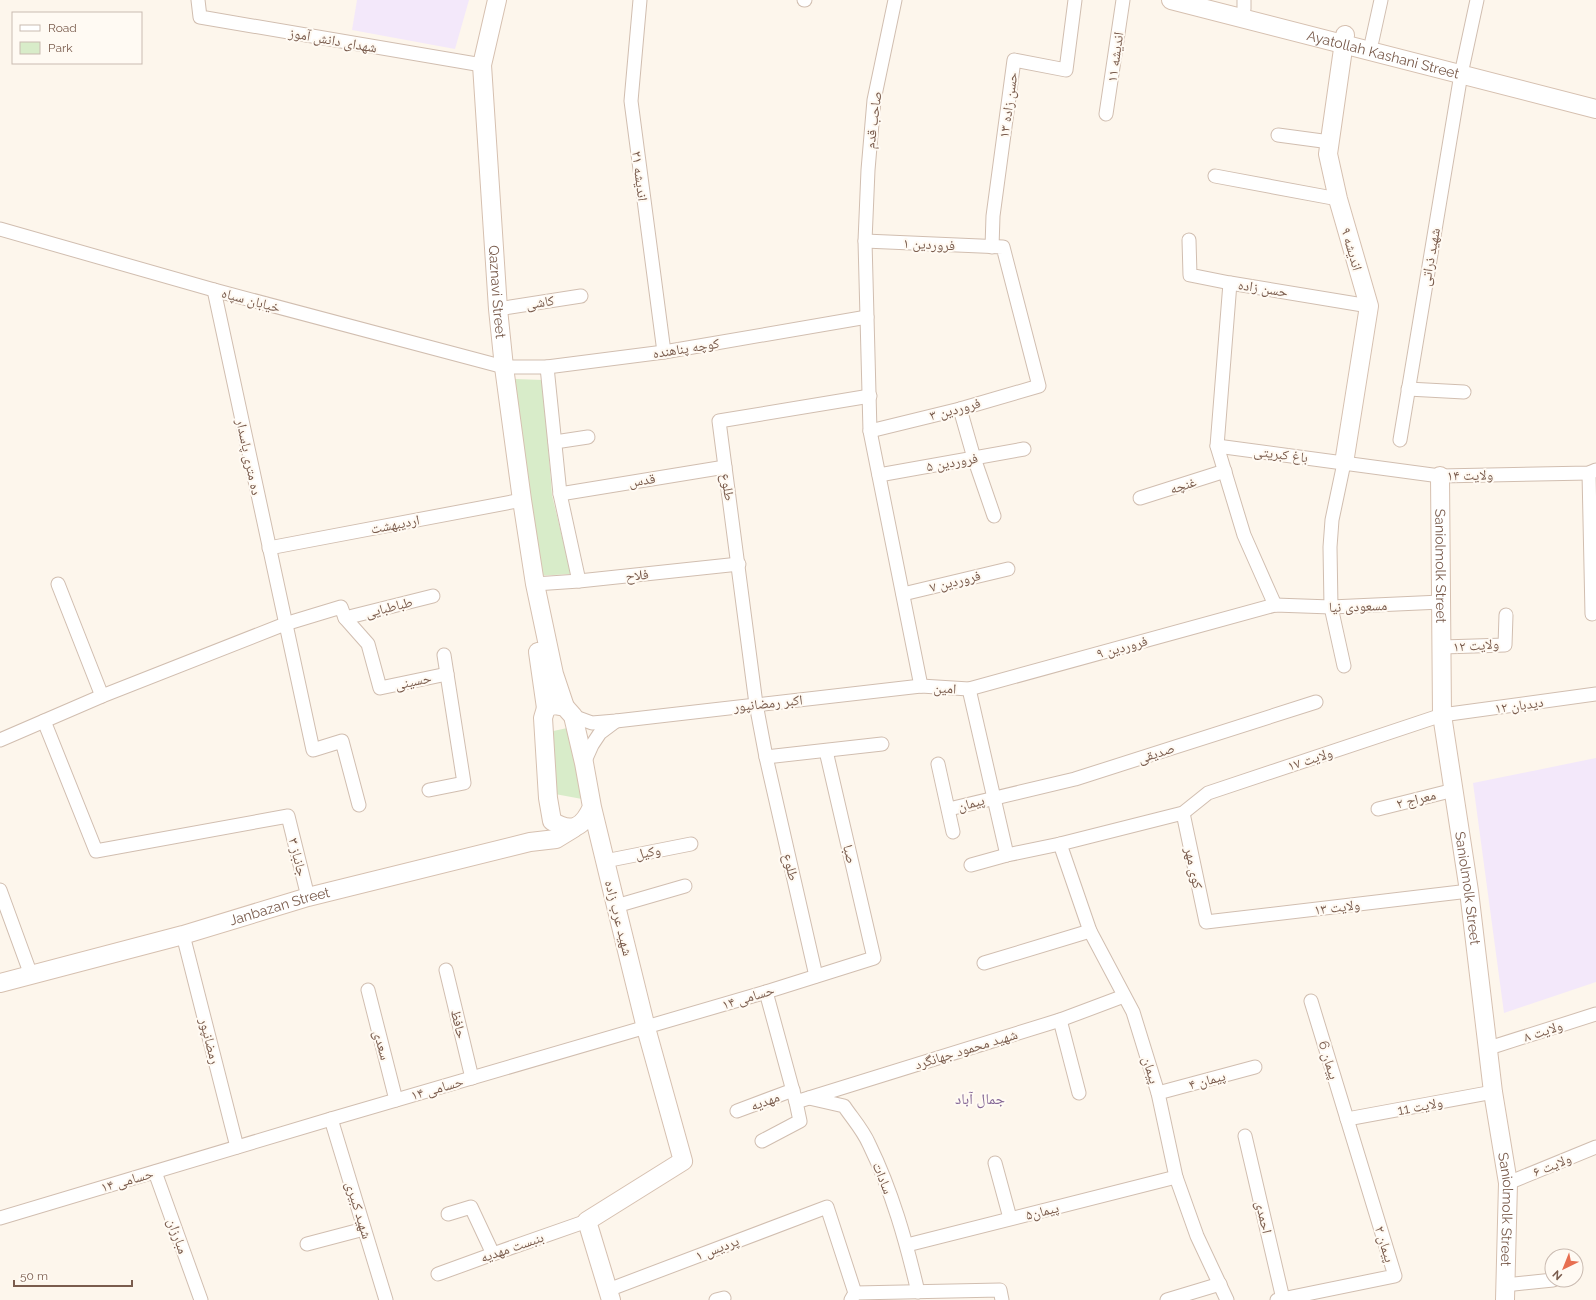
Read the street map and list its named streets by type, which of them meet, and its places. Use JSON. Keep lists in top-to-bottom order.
{
  "streets": {
    "street": [
      "شهدای دانش آموز",
      "Ayatollah Kashani Street",
      "اندیشه ۱۱",
      "حسن زاده ۱۳",
      "صاحب قدم",
      "اندیشه ۲۱",
      "فروردین ۱",
      "اندیشه ۹",
      "شهید ذراتی",
      "حسن زاده",
      "Qaznavi Street",
      "خیابان سپاه",
      "کاشی",
      "کوچه پناهنده",
      "فروردین ۳",
      "باغ کبریتی",
      "ده متری پاسدار",
      "فروردین ۵",
      "ولایت ۱۴",
      "قدس",
      "غنچه",
      "طلوع",
      "اردیبهشت",
      "Saniolmolk Street",
      "فلاح",
      "فروردین ۷",
      "مسعودی نیا",
      "طباطبایی",
      "ولایت ۱۲",
      "فروردین ۹",
      "حسینی",
      "امین",
      "اکبر رمضانپور",
      "دیدبان ۱۲",
      "صدیقی",
      "ولایت ۱۷",
      "معراج ۲",
      "پیمان",
      "وکیل",
      "صبا",
      "جانباز ۳",
      "کوی مهر",
      "Janbazan Street",
      "ولایت ۱۳",
      "شهید عرب زاده",
      "حسامی ۱۴",
      "حافظ",
      "ولایت ۸",
      "رمضانپور",
      "سعدی",
      "شهید محمود جهانگرد",
      "پیمان 6",
      "پیمان ۴",
      "مهدیه",
      "ولایت 11",
      "ولایت ۶",
      "سادات",
      "شهید کبیری",
      "پیمان۵",
      "احمدی",
      "مبارزان",
      "پیمان ۲",
      "بنبست مهدیه",
      "پردیس ۱"
    ]
  },
  "crossings": [
    ["شهدای دانش آموز", "Qaznavi Street"],
    ["Ayatollah Kashani Street", "اندیشه ۹"],
    ["Ayatollah Kashani Street", "شهید ذراتی"],
    ["حسن زاده ۱۳", "فروردین ۱"],
    ["حسن زاده ۱۳", "فروردین ۳"],
    ["صاحب قدم", "فروردین ۱"],
    ["صاحب قدم", "کوچه پناهنده"],
    ["صاحب قدم", "فروردین ۳"],
    ["صاحب قدم", "فروردین ۵"],
    ["صاحب قدم", "طلوع"],
    ["صاحب قدم", "فروردین ۷"],
    ["صاحب قدم", "امین"],
    ["صاحب قدم", "اکبر رمضانپور"],
    ["اندیشه ۲۱", "کوچه پناهنده"],
    ["فروردین ۱", "فروردین ۳"],
    ["اندیشه ۹", "حسن زاده"],
    ["اندیشه ۹", "باغ کبریتی"],
    ["اندیشه ۹", "ولایت ۱۴"],
    ["Qaznavi Street", "خیابان سپاه"],
    ["Qaznavi Street", "کاشی"],
    ["Qaznavi Street", "کوچه پناهنده"],
    ["Qaznavi Street", "اردیبهشت"],
    ["Qaznavi Street", "فلاح"],
    ["Qaznavi Street", "شهید عرب زاده"],
    ["خیابان سپاه", "کوچه پناهنده"],
    ["خیابان سپاه", "ده متری پاسدار"],
    ["باغ کبریتی", "ولایت ۱۴"],
    ["ده متری پاسدار", "اردیبهشت"],
    ["ولایت ۱۴", "Saniolmolk Street"],
    ["قدس", "طلوع"],
    ["طلوع", "فلاح"],
    ["طلوع", "اکبر رمضانپور"],
    ["طلوع", "حسامی ۱۴"],
    ["Saniolmolk Street", "مسعودی نیا"],
    ["Saniolmolk Street", "ولایت ۱۲"],
    ["Saniolmolk Street", "دیدبان ۱۲"],
    ["Saniolmolk Street", "ولایت ۱۷"],
    ["Saniolmolk Street", "معراج ۲"],
    ["Saniolmolk Street", "ولایت ۱۳"],
    ["Saniolmolk Street", "ولایت ۸"],
    ["Saniolmolk Street", "ولایت 11"],
    ["Saniolmolk Street", "ولایت ۶"],
    ["فلاح", "شهید عرب زاده"],
    ["مسعودی نیا", "فروردین ۹"],
    ["طباطبایی", "حسینی"],
    ["فروردین ۹", "امین"],
    ["امین", "اکبر رمضانپور"],
    ["اکبر رمضانپور", "شهید عرب زاده"],
    ["دیدبان ۱۲", "ولایت ۱۷"],
    ["صدیقی", "پیمان"],
    ["ولایت ۱۷", "کوی مهر"],
    ["پیمان", "شهید محمود جهانگرد"],
    ["پیمان", "پیمان ۴"],
    ["پیمان", "پیمان۵"],
    ["وکیل", "شهید عرب زاده"],
    ["صبا", "حسامی ۱۴"],
    ["جانباز ۳", "Janbazan Street"],
    ["کوی مهر", "ولایت ۱۳"],
    ["Janbazan Street", "رمضانپور"],
    ["شهید عرب زاده", "حسامی ۱۴"],
    ["شهید عرب زاده", "بنبست مهدیه"],
    ["حسامی ۱۴", "حافظ"],
    ["حسامی ۱۴", "رمضانپور"],
    ["حسامی ۱۴", "سعدی"],
    ["حسامی ۱۴", "شهید کبیری"],
    ["حسامی ۱۴", "مبارزان"],
    ["شهید محمود جهانگرد", "مهدیه"],
    ["شهید محمود جهانگرد", "سادات"],
    ["پیمان 6", "ولایت 11"],
    ["پیمان 6", "پیمان ۲"],
    ["مهدیه", "سادات"],
    ["ولایت 11", "پیمان ۲"],
    ["سادات", "پیمان۵"],
    ["احمدی", "پیمان ۲"]
  ],
  "districts": ["جمال آباد"],
  "legend": ["Road", "Park"],
  "scale_bar": "50 m",
  "north": "bottom left"
}
